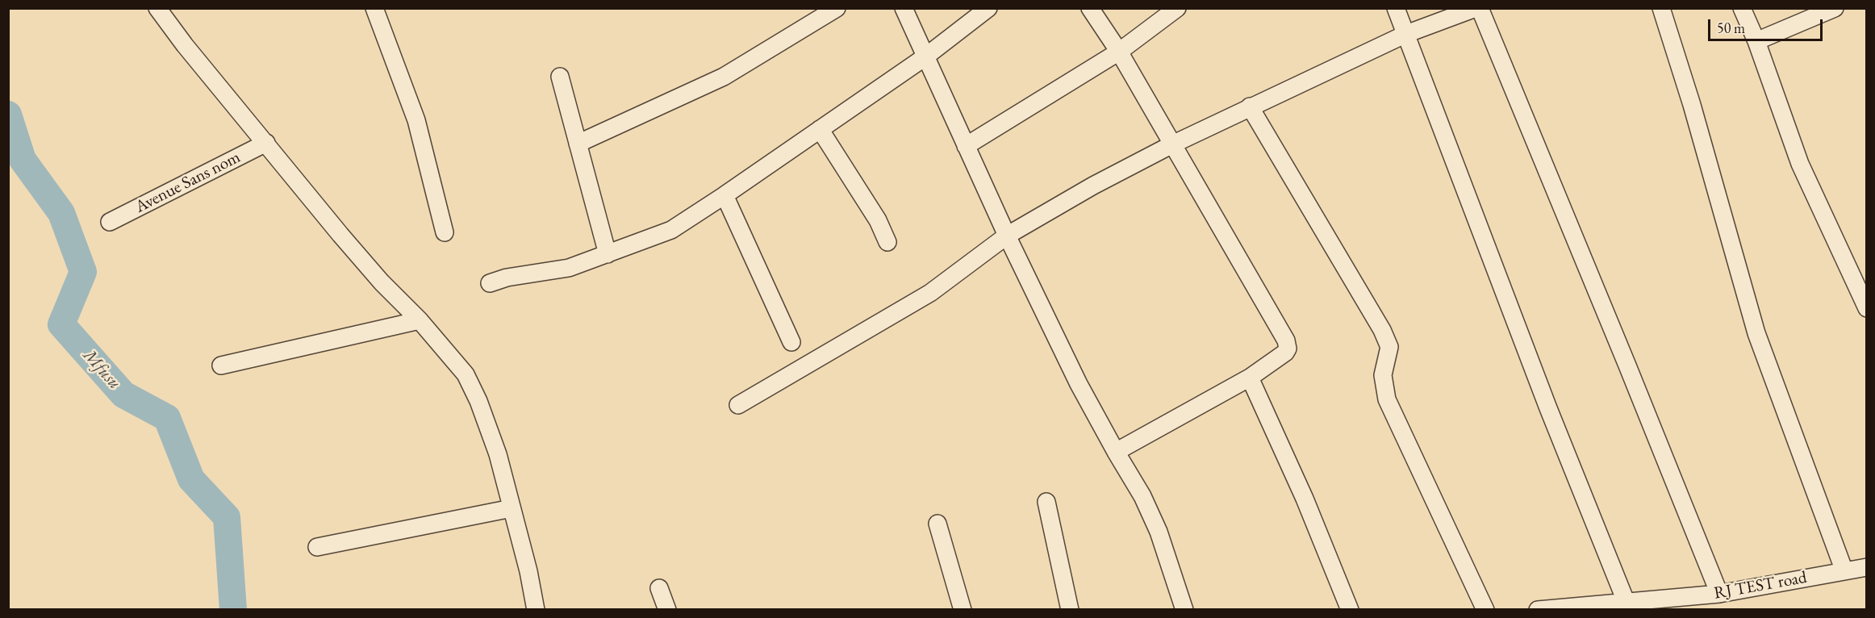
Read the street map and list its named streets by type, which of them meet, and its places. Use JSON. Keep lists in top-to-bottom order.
{
  "streets": {
    "street": ["Avenue Sans nom", "RJ TEST road"]
  },
  "water": ["Mfusu"],
  "scale_bar": "50 m"
}
